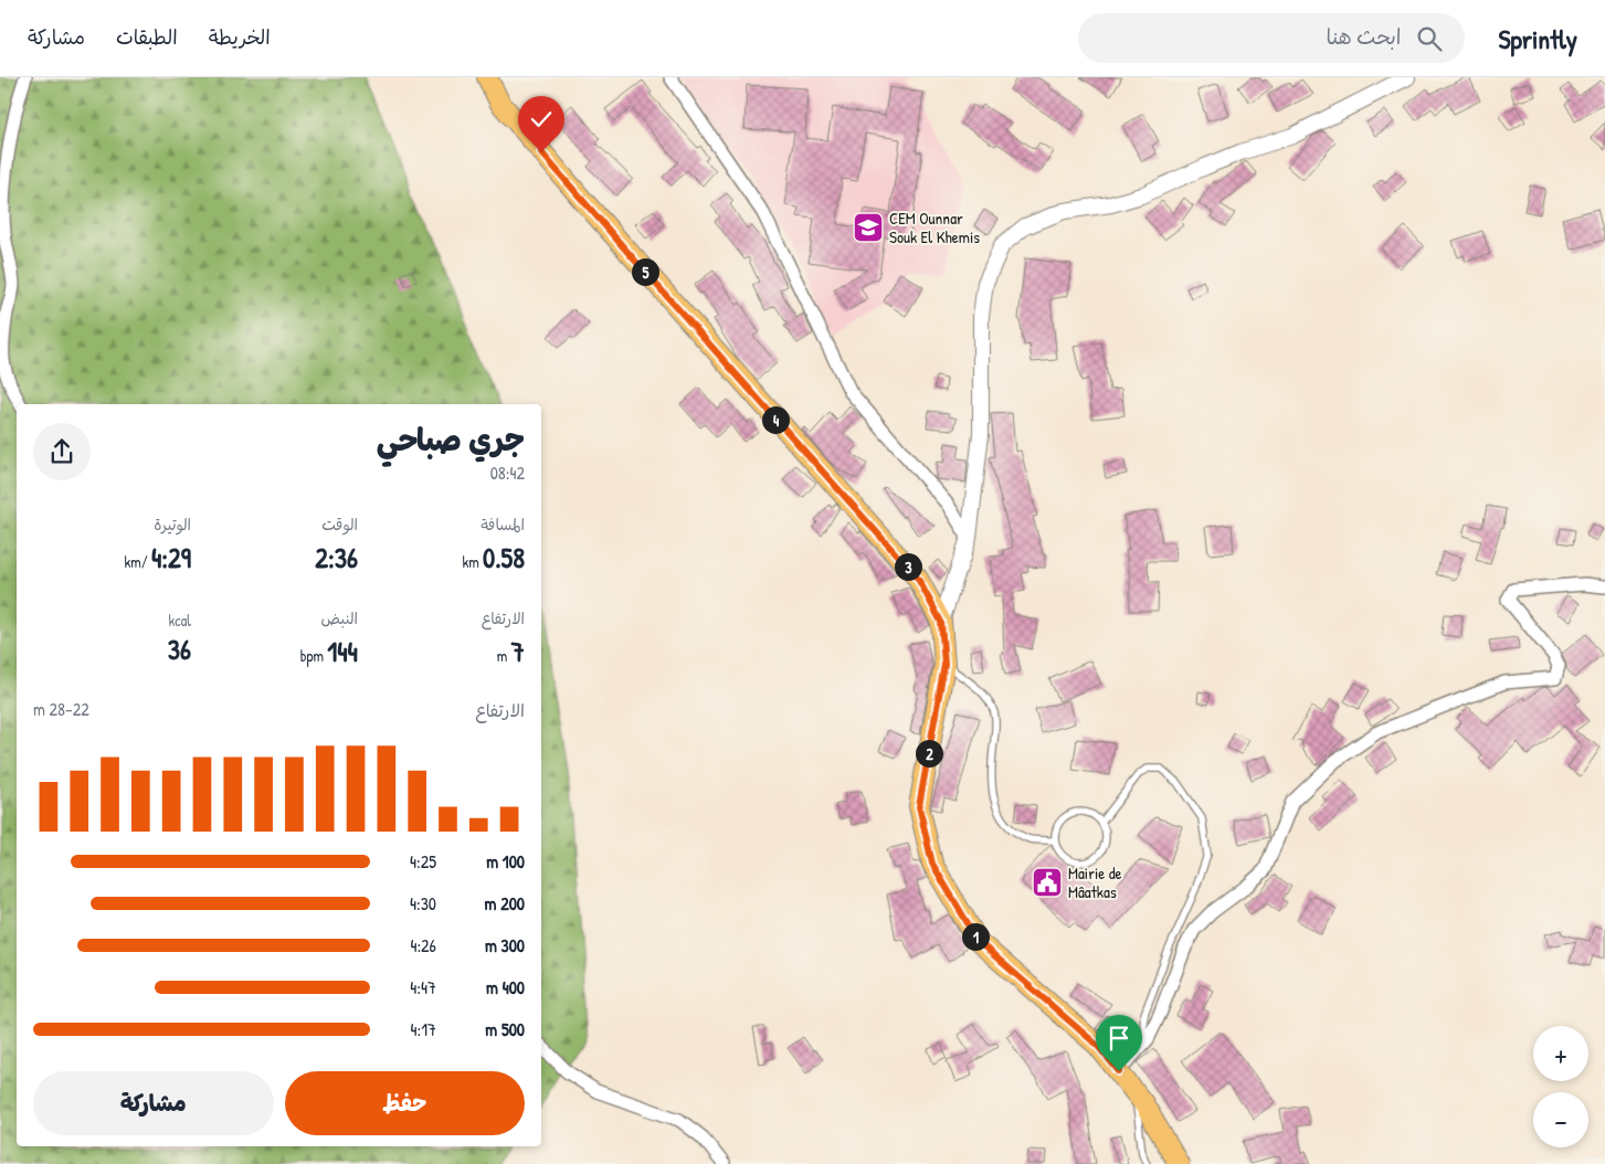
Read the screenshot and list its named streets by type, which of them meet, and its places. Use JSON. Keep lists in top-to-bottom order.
{
  "places": {
    "school or university": ["CEM Ounnar Souk El Khemis"],
    "public building": ["Mairie de Mâatkas"]
  },
  "page": {
    "header": "Sprintly",
    "search": "ابحث هنا",
    "nav": ["الخريطة", "الطبقات", "مشاركة"],
    "pins": [
      "5",
      "4",
      "3",
      "2",
      "1"
    ],
    "heading": ["جري صباحي", "08:42"],
    "stats": [
      ["المسافة", "0.58 km"],
      ["الوقت", "2:36"],
      ["الوتيرة", "4:29 /km"],
      ["الارتفاع", "7 m"],
      ["النبض", "144 bpm"],
      ["kcal", "36"]
    ],
    "chart": ["الارتفاع", "22–28 m"],
    "list": [
      {
        "name": "100 m",
        "note": "4:25"
      },
      {
        "name": "200 m",
        "note": "4:30"
      },
      {
        "name": "300 m",
        "note": "4:26"
      },
      {
        "name": "400 m",
        "note": "4:47"
      },
      {
        "name": "500 m",
        "note": "4:17"
      }
    ],
    "map_buttons": ["+", "−"],
    "buttons": ["حفظ", "مشاركة"]
  }
}
